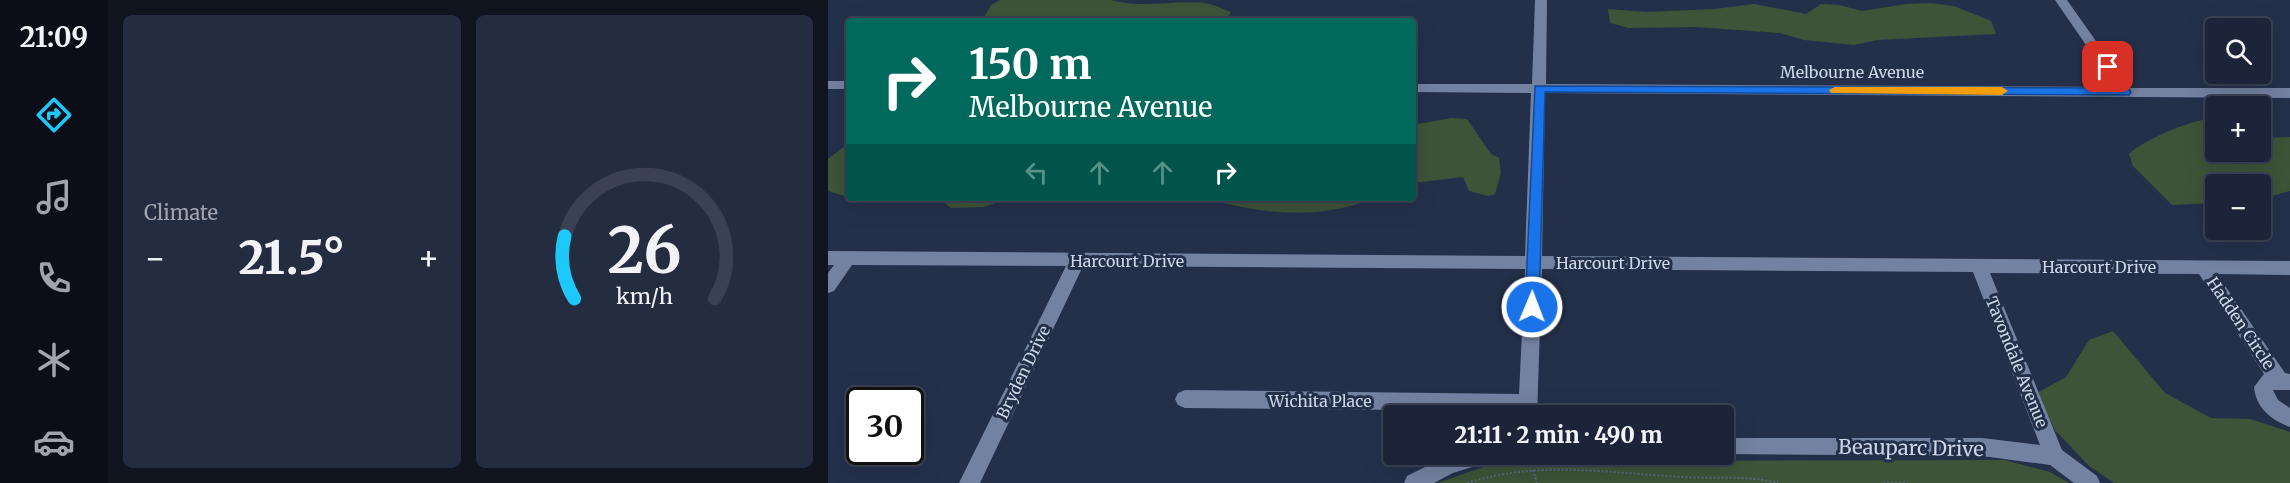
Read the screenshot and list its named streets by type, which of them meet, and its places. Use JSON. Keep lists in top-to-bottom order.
{
  "streets": {
    "street": [
      "Melbourne Avenue",
      "Harcourt Drive",
      "Hadden Circle",
      "Tavondale Avenue",
      "Bryden Drive",
      "Wichita Place",
      "Beauparc Drive"
    ]
  },
  "crossings": [
    ["Harcourt Drive", "Hadden Circle"],
    ["Harcourt Drive", "Tavondale Avenue"],
    ["Harcourt Drive", "Bryden Drive"],
    ["Tavondale Avenue", "Beauparc Drive"]
  ],
  "page": {
    "tabs": "21:09",
    "tile": "Climate",
    "map_buttons": ["+", "−"],
    "turn": ["150 m", "Melbourne Avenue"],
    "heat": ["−", "21.5°", "+"],
    "limit": "30",
    "trip": "21:11 · 2 min · 490 m",
    "gauge": ["26", "km/h"]
  }
}
